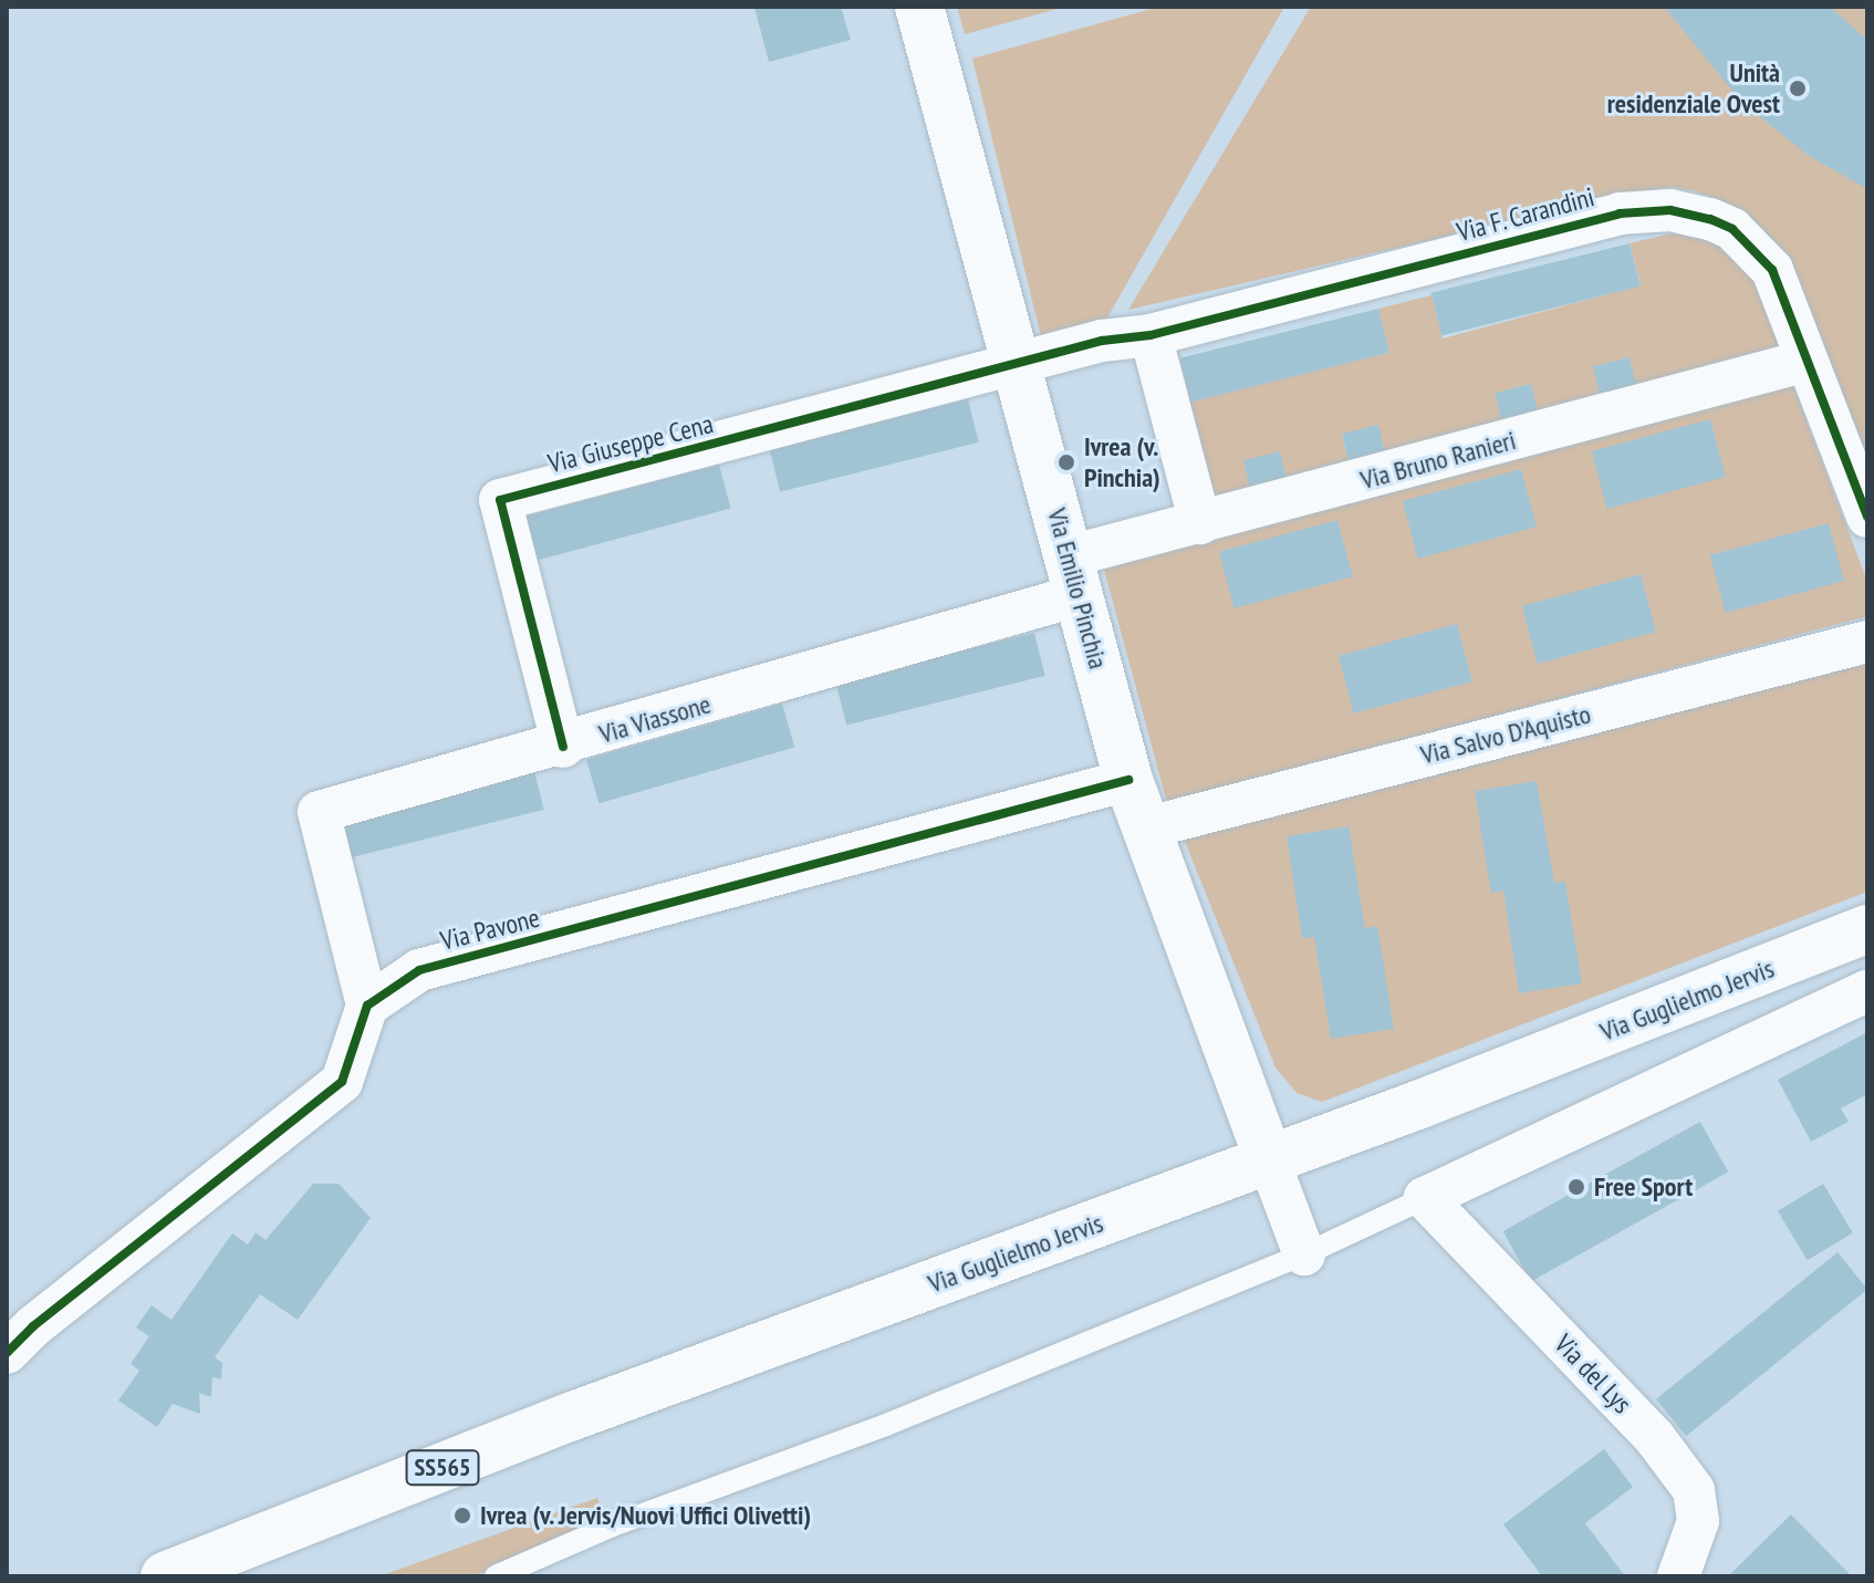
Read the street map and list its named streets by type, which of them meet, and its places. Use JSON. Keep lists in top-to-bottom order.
{
  "streets": {
    "main road": ["Via Emilio Pinchia", "Via Guglielmo Jervis", "SS565"],
    "street": [
      "Via F. Carandini",
      "Via Giuseppe Cena",
      "Via Bruno Ranieri",
      "Via Viassone",
      "Via Salvo D'Aquisto",
      "Via Pavone",
      "Via del Lys"
    ]
  },
  "crossings": [
    ["Via F. Carandini", "Via Giuseppe Cena"],
    ["Via F. Carandini", "Via Bruno Ranieri"],
    ["Via F. Carandini", "Via Emilio Pinchia"],
    ["Via Giuseppe Cena", "Via Emilio Pinchia"],
    ["Via Giuseppe Cena", "Via Viassone"],
    ["Via Bruno Ranieri", "Via Emilio Pinchia"],
    ["Via Bruno Ranieri", "Via Viassone"],
    ["Via Emilio Pinchia", "Via Viassone"],
    ["Via Emilio Pinchia", "Via Salvo D'Aquisto"],
    ["Via Emilio Pinchia", "Via Pavone"],
    ["Via Emilio Pinchia", "Via Guglielmo Jervis"],
    ["Via Viassone", "Via Pavone"]
  ],
  "places": [
    "Unità residenziale Ovest",
    "Ivrea (v. Pinchia)",
    "Free Sport",
    "Ivrea (v. Jervis/Nuovi Uffici Olivetti)"
  ]
}
